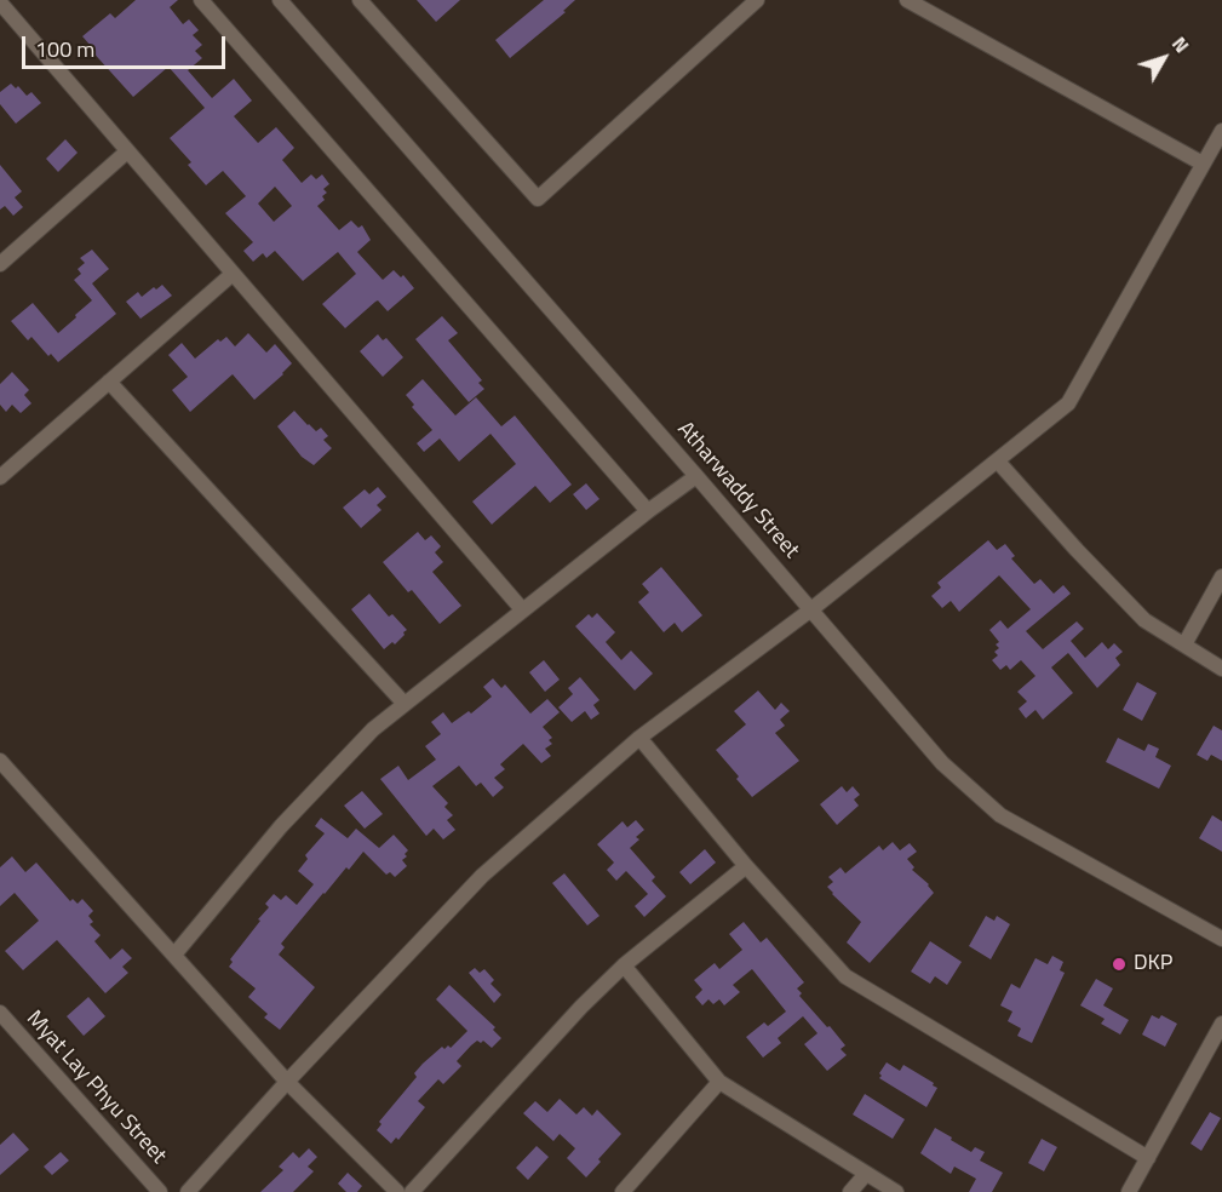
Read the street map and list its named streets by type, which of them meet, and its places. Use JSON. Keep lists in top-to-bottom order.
{
  "streets": {
    "street": ["Atharwaddy Street", "Myat Lay Phyu Street"]
  },
  "places": ["DKP"],
  "scale_bar": "100 m",
  "north": "top right"
}
